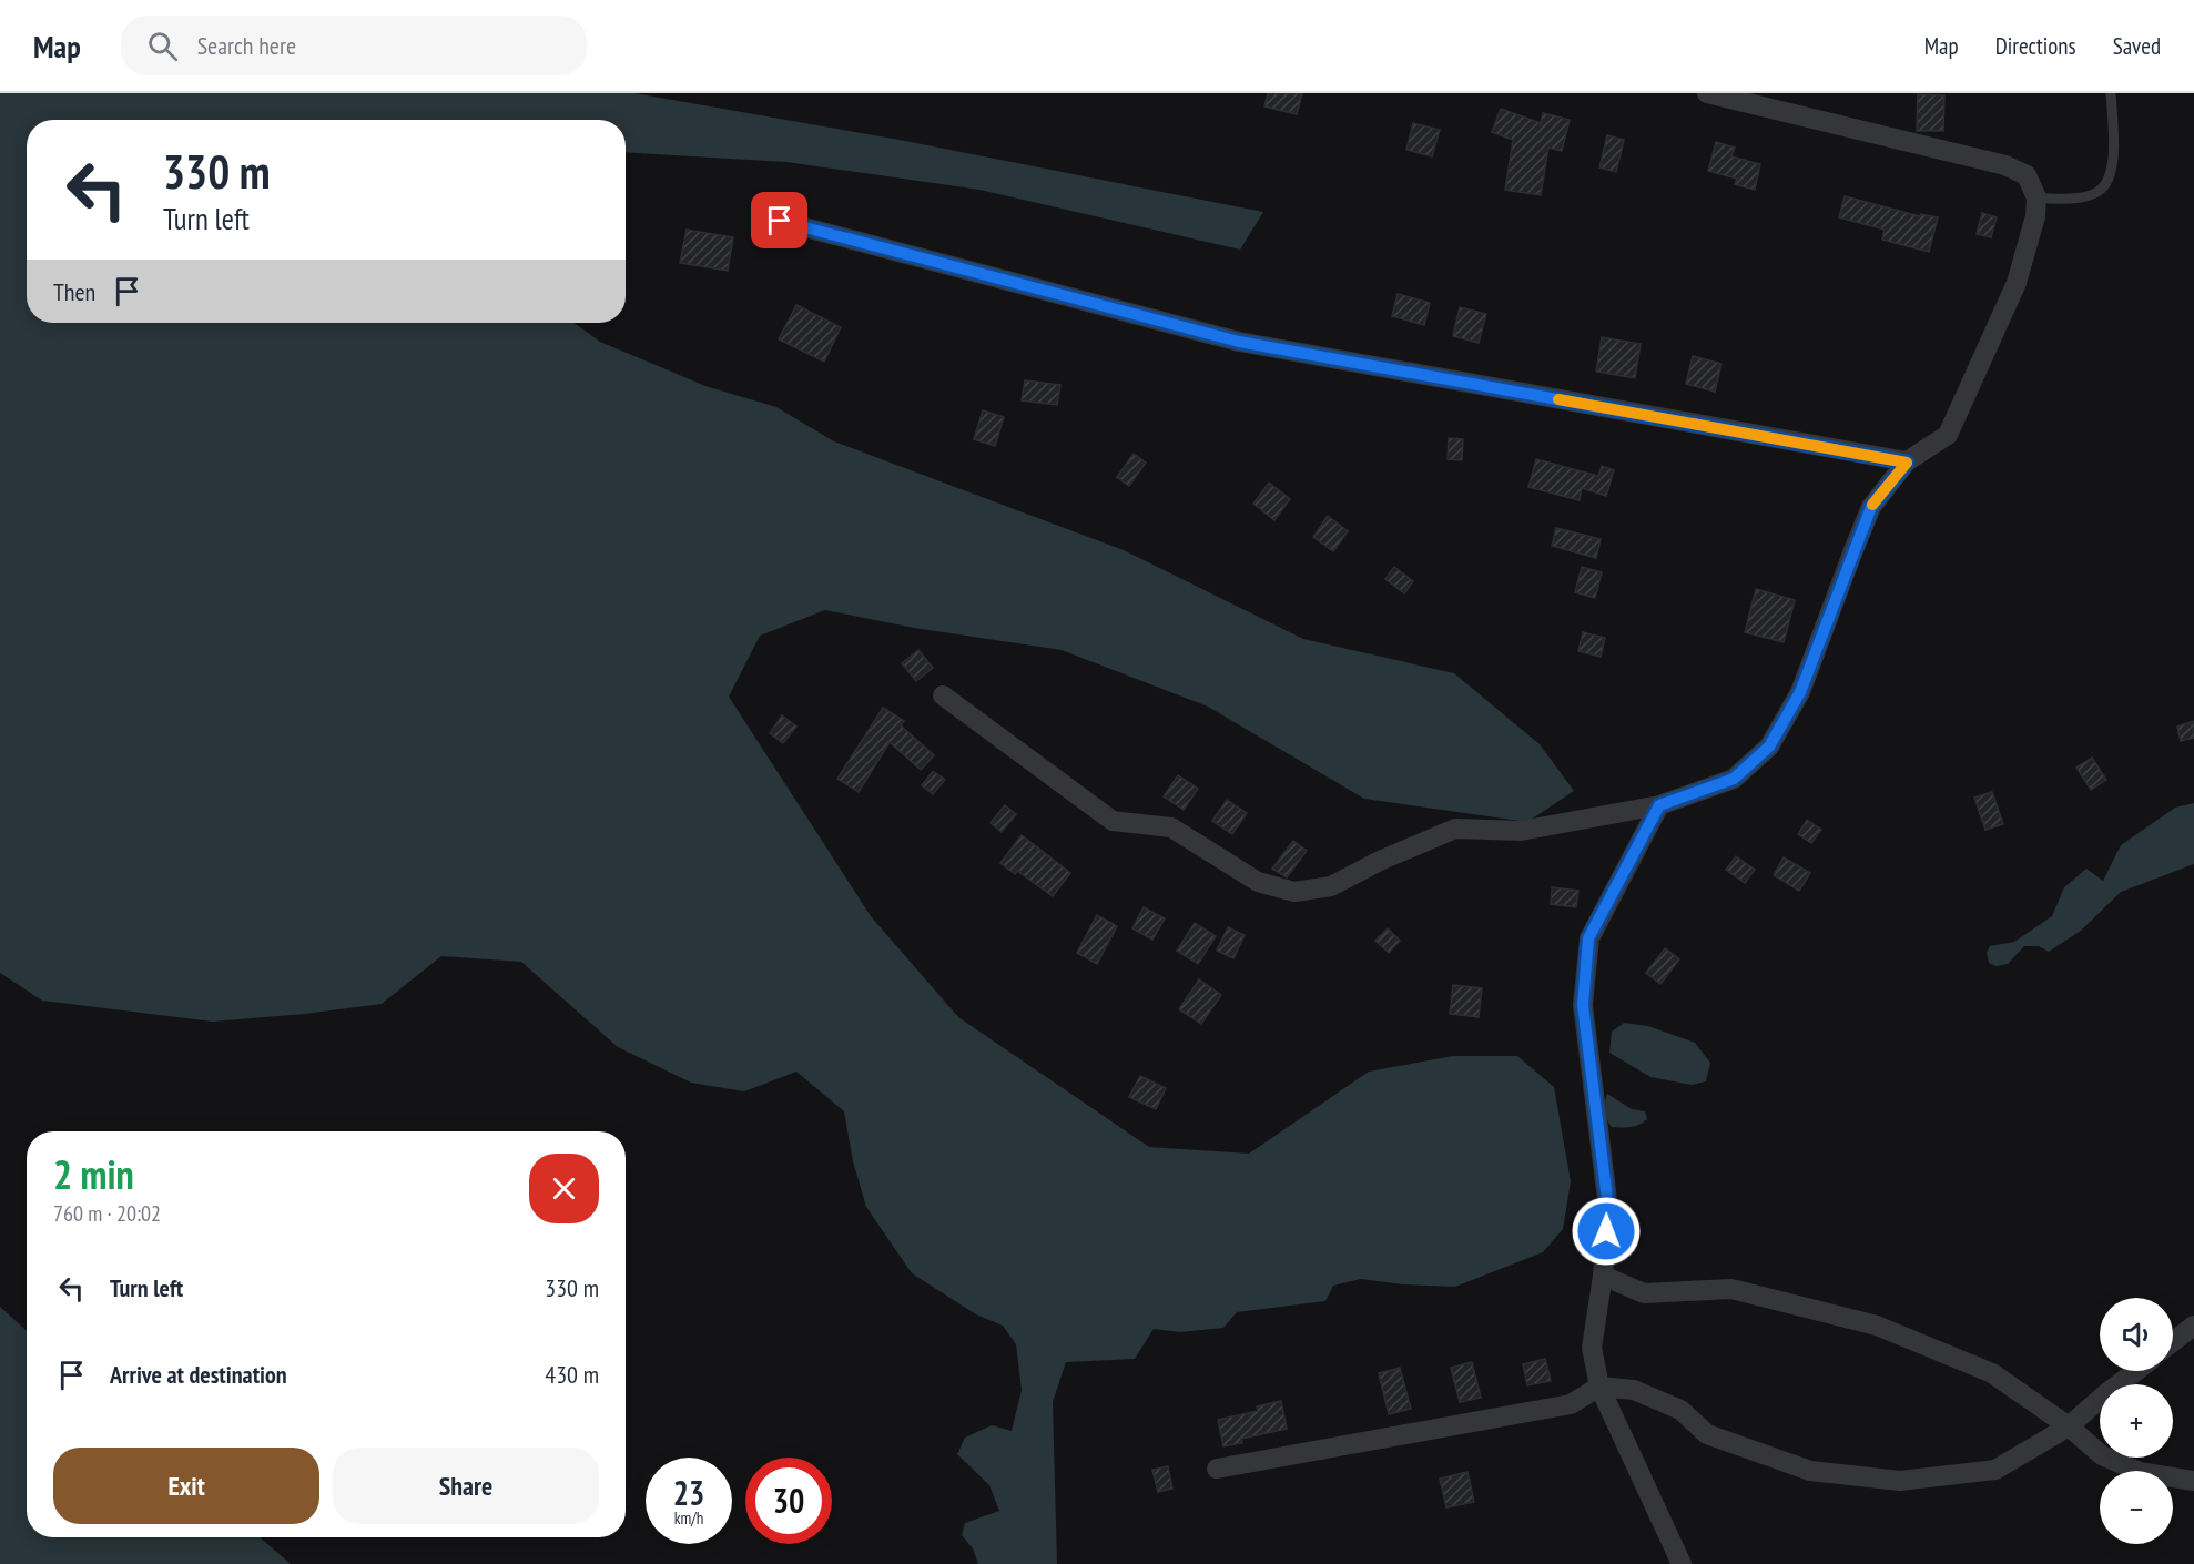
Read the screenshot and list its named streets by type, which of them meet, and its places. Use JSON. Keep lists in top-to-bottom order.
{
  "page": {
    "header": "Map",
    "search": "Search here",
    "nav": ["Map", "Directions", "Saved"],
    "turn": ["330 m", "Turn left"],
    "then": "Then",
    "heading": ["2 min", "760 m · 20:02"],
    "list": [
      {
        "name": "Turn left",
        "value": "330 m"
      },
      {
        "name": "Arrive at destination",
        "value": "430 m"
      }
    ],
    "map_buttons": ["+", "−"],
    "buttons": ["Exit", "Share"],
    "speed": "23 km/h",
    "limit": "30"
  }
}
